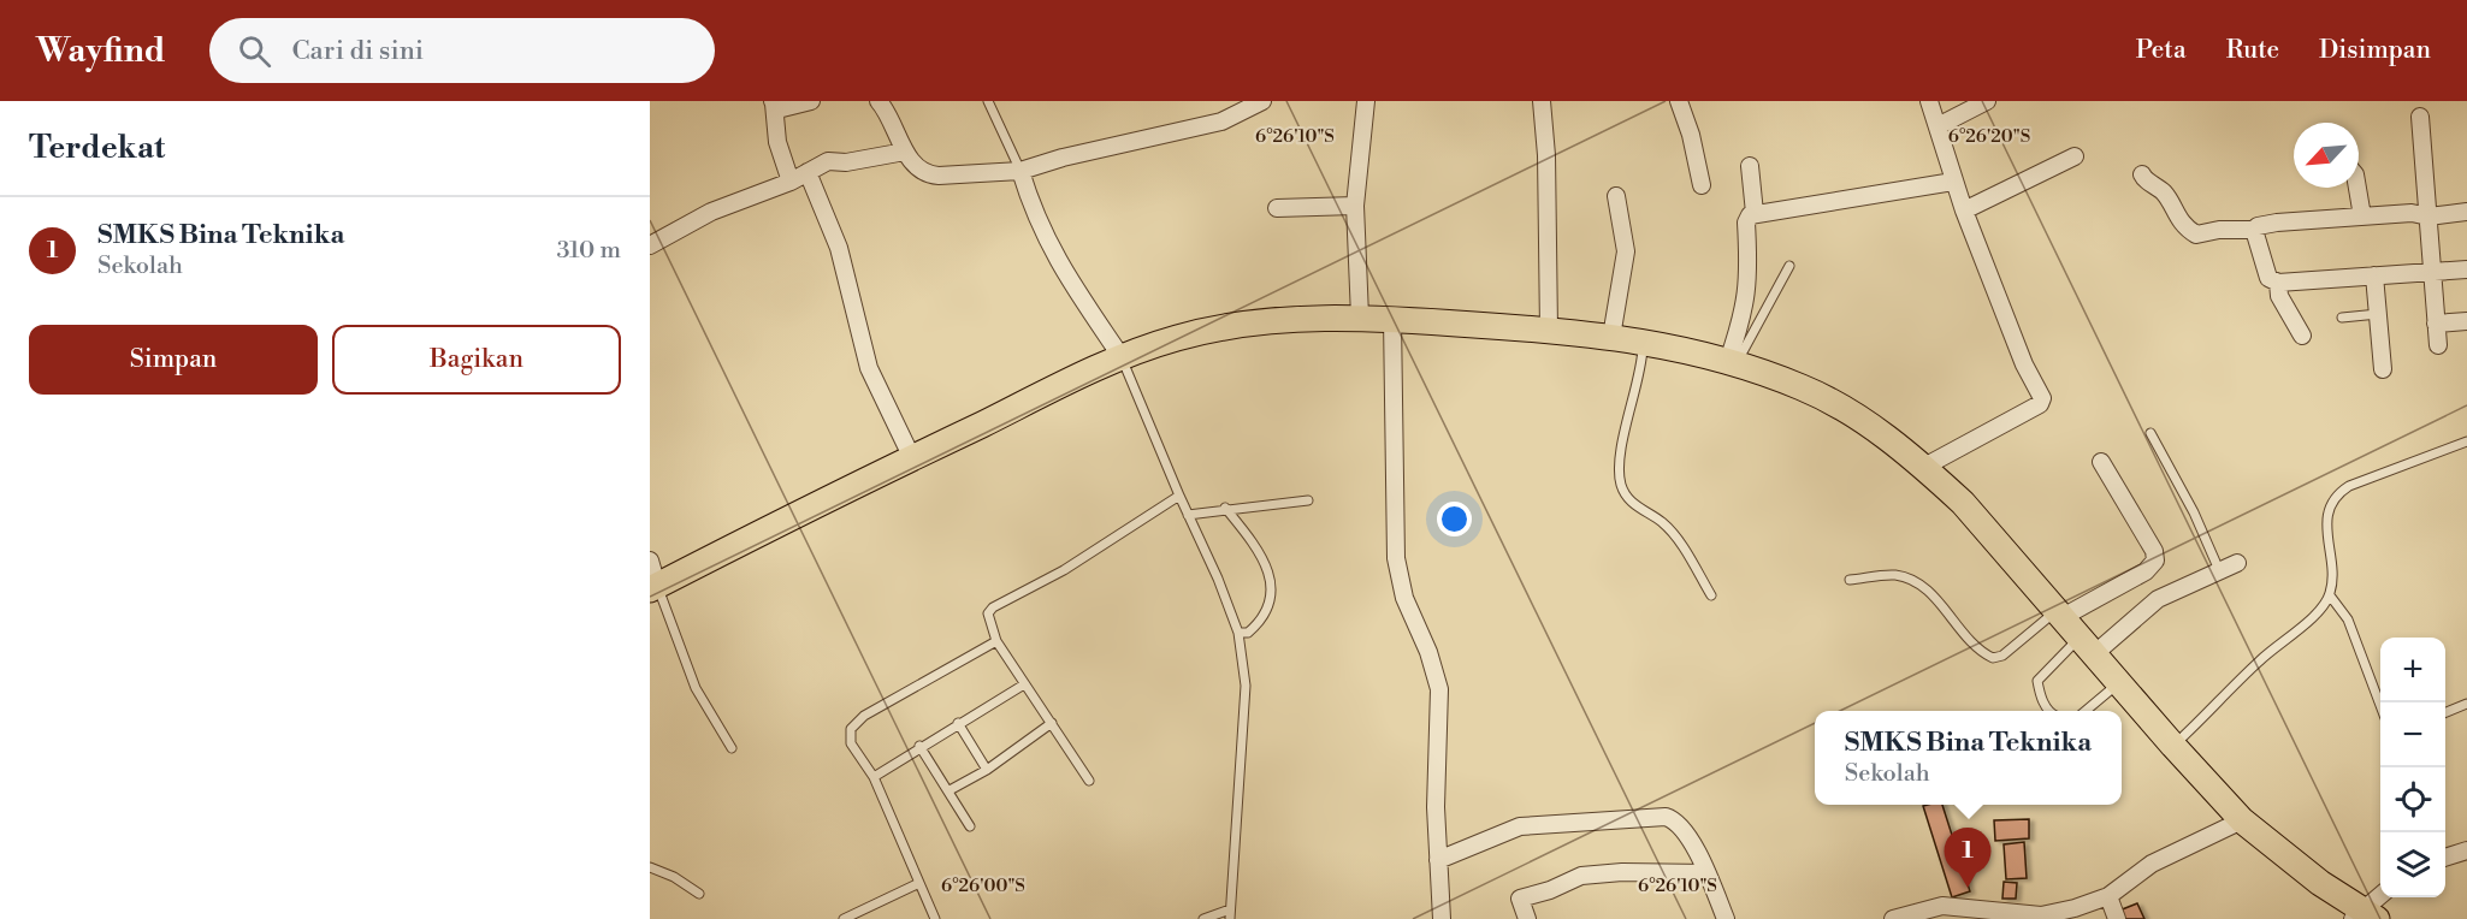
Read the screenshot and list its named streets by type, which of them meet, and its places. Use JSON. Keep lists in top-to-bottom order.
{
  "north": "bottom left",
  "page": {
    "header": "Wayfind",
    "search": "Cari di sini",
    "nav": ["Peta", "Rute", "Disimpan"],
    "heading": "Terdekat",
    "list": [
      {
        "mark": "1",
        "name": "SMKS Bina Teknika",
        "note": "Sekolah",
        "value": "310 m"
      }
    ],
    "buttons": ["Simpan", "Bagikan"],
    "map_buttons": ["+", "−"],
    "popup": ["SMKS Bina Teknika", "Sekolah"],
    "pins": "1"
  },
  "coordinates": ["6°26'20\"S", "6°26'10\"S", "6°26'00\"S"]
}
